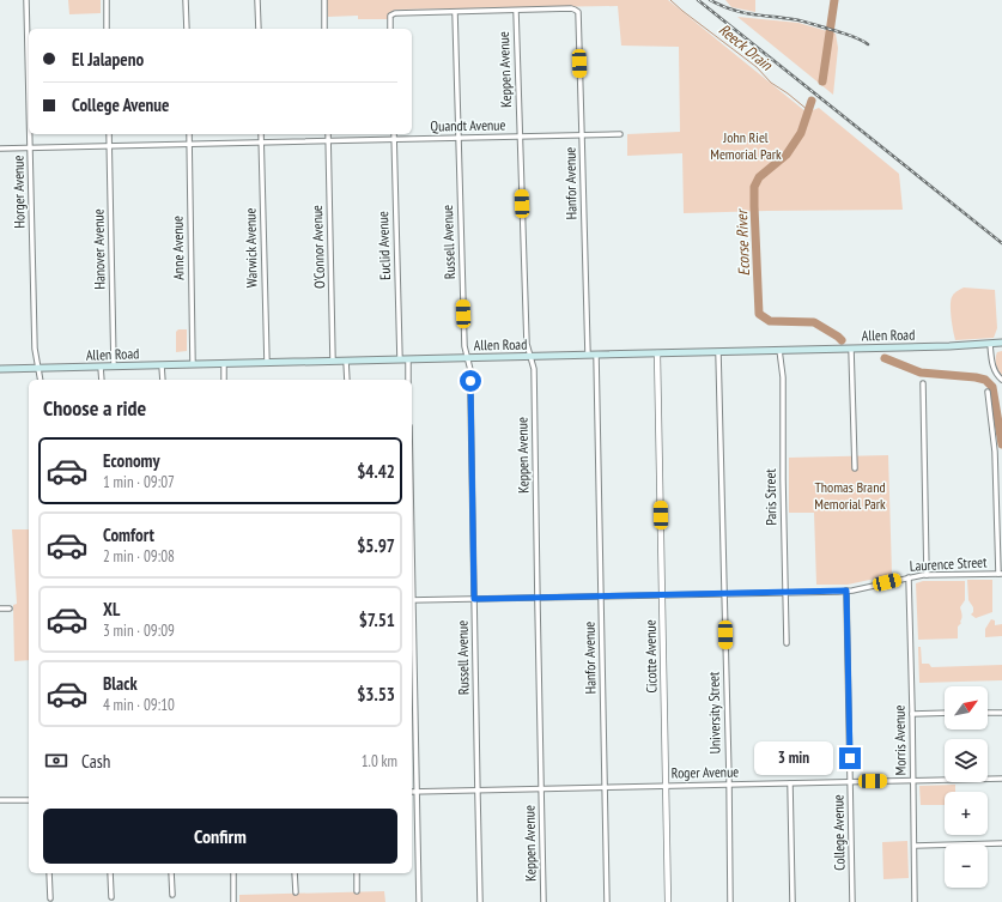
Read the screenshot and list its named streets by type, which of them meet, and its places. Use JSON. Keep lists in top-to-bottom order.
{
  "streets": {
    "main road": ["Allen Road"],
    "street": [
      "Keppen Avenue",
      "Quandt Avenue",
      "Hanfor Avenue",
      "Horger Avenue",
      "Russell Avenue",
      "Euclid Avenue",
      "O'Connor Avenue",
      "Anne Avenue",
      "Warwick Avenue",
      "Hanover Avenue",
      "Paris Street",
      "Laurence Street",
      "Cicotte Avenue",
      "University Street",
      "Morris Avenue",
      "Roger Avenue",
      "College Avenue"
    ]
  },
  "crossings": [
    ["Keppen Avenue", "Quandt Avenue"],
    ["Keppen Avenue", "Hanfor Avenue"],
    ["Keppen Avenue", "Allen Road"],
    ["Keppen Avenue", "Laurence Street"],
    ["Keppen Avenue", "Roger Avenue"],
    ["Quandt Avenue", "Hanfor Avenue"],
    ["Quandt Avenue", "Horger Avenue"],
    ["Quandt Avenue", "Russell Avenue"],
    ["Quandt Avenue", "Euclid Avenue"],
    ["Quandt Avenue", "O'Connor Avenue"],
    ["Quandt Avenue", "Anne Avenue"],
    ["Quandt Avenue", "Warwick Avenue"],
    ["Quandt Avenue", "Hanover Avenue"],
    ["Hanfor Avenue", "Allen Road"],
    ["Hanfor Avenue", "Laurence Street"],
    ["Hanfor Avenue", "Roger Avenue"],
    ["Horger Avenue", "Allen Road"],
    ["Russell Avenue", "Allen Road"],
    ["Russell Avenue", "Laurence Street"],
    ["Russell Avenue", "Roger Avenue"],
    ["Euclid Avenue", "Allen Road"],
    ["O'Connor Avenue", "Allen Road"],
    ["Anne Avenue", "Allen Road"],
    ["Warwick Avenue", "Allen Road"],
    ["Hanover Avenue", "Allen Road"],
    ["Allen Road", "Paris Street"],
    ["Allen Road", "Cicotte Avenue"],
    ["Allen Road", "University Street"],
    ["Paris Street", "Laurence Street"],
    ["Laurence Street", "Cicotte Avenue"],
    ["Laurence Street", "University Street"],
    ["Laurence Street", "Morris Avenue"],
    ["Laurence Street", "College Avenue"],
    ["Cicotte Avenue", "Roger Avenue"],
    ["University Street", "Roger Avenue"],
    ["Morris Avenue", "Roger Avenue"],
    ["Roger Avenue", "College Avenue"]
  ],
  "water": ["Reeck Drain", "Ecorse River"],
  "parks": ["John Riel Memorial Park", "Thomas Brand Memorial Park"],
  "north": "top right",
  "page": {
    "banner": ["El Jalapeno", "College Avenue"],
    "heading": "Choose a ride",
    "list": [
      {
        "name": "Economy",
        "note": "1 min · 09:07",
        "value": "$4.42"
      },
      {
        "name": "Comfort",
        "note": "2 min · 09:08",
        "value": "$5.97"
      },
      {
        "name": "XL",
        "note": "3 min · 09:09",
        "value": "$7.51"
      },
      {
        "name": "Black",
        "note": "4 min · 09:10",
        "value": "$3.53"
      }
    ],
    "map_buttons": ["+", "−"],
    "pay": ["Cash", "1.0 km"],
    "bubble": "3 min",
    "buttons": "Confirm"
  }
}
